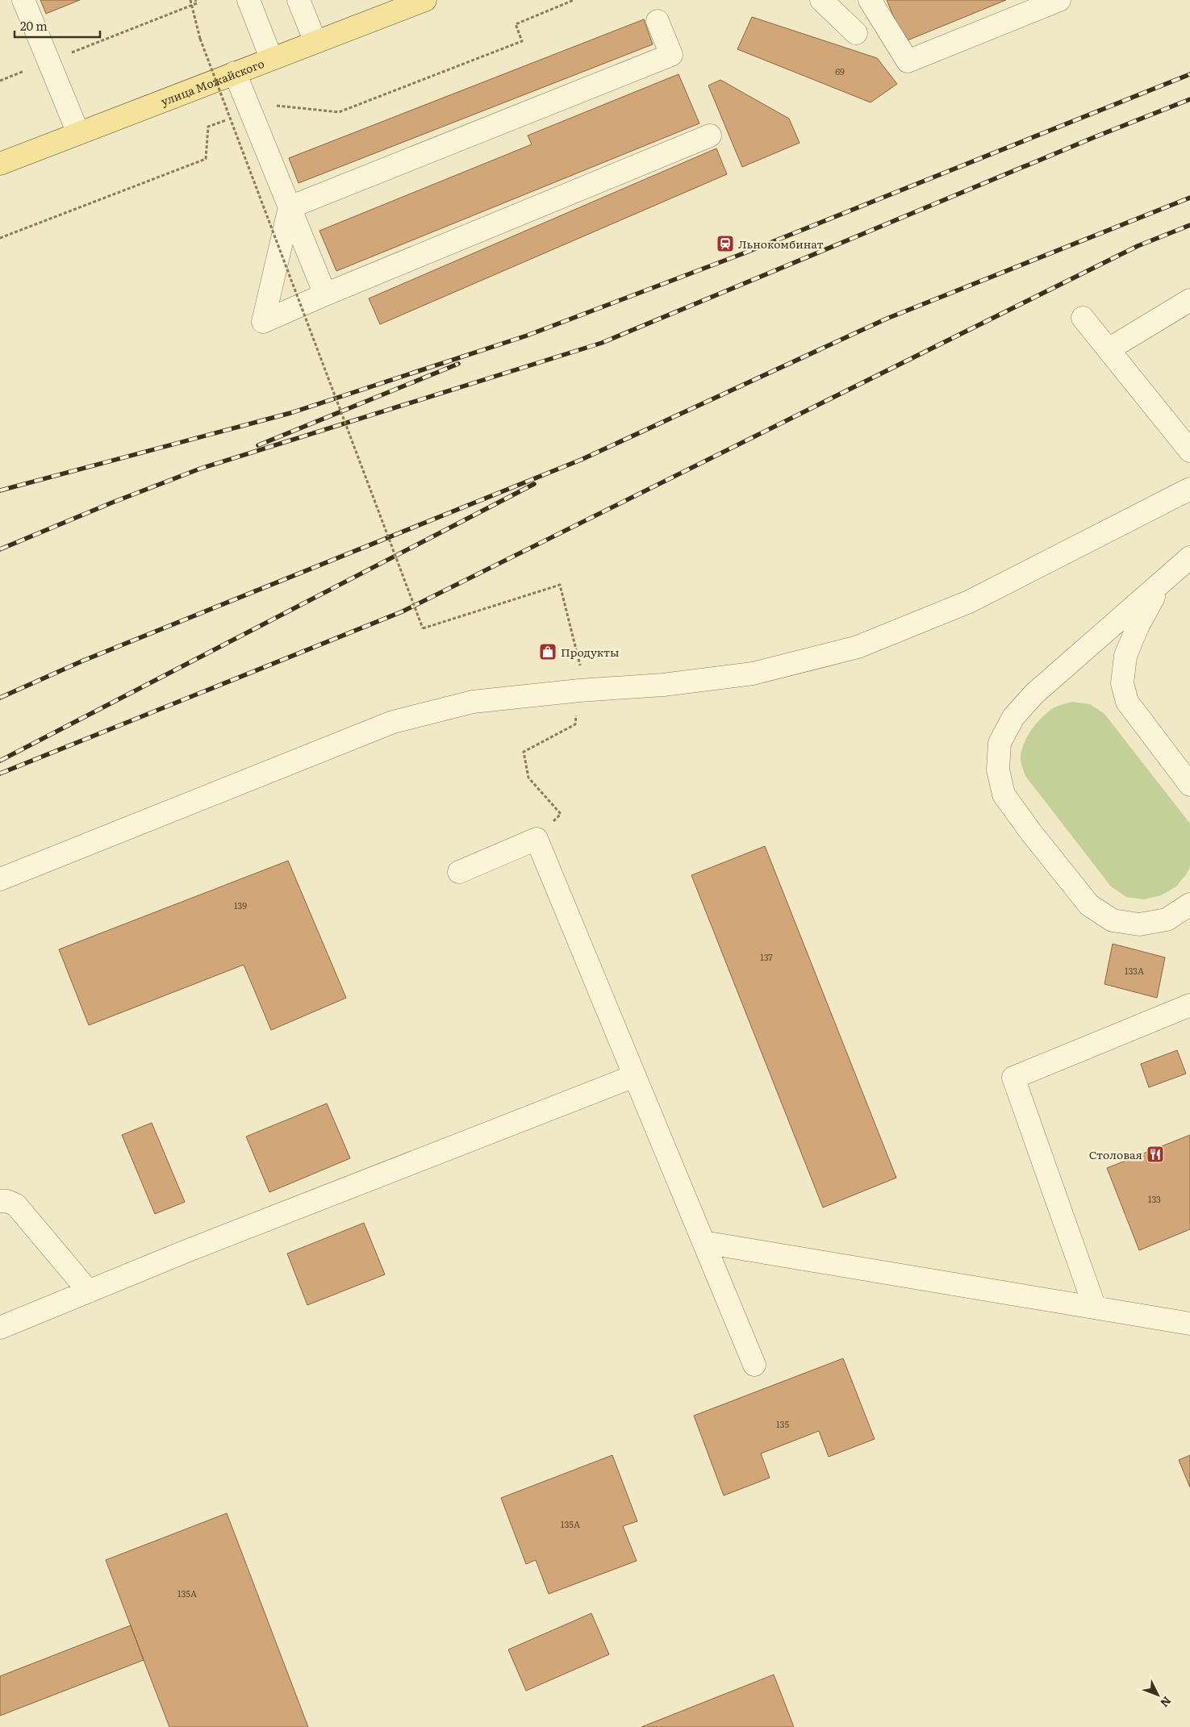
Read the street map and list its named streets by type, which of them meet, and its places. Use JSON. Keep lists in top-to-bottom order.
{
  "streets": {
    "main road": ["улица Можайского"]
  },
  "places": {
    "station": ["Льнокомбинат"],
    "shop": ["Продукты"],
    "restaurant": ["Столовая"]
  },
  "house_numbers": [
    "69",
    "139",
    "137",
    "133А",
    "133",
    "135",
    "135А",
    "135А"
  ],
  "scale_bar": "20 m",
  "north": "bottom right"
}
